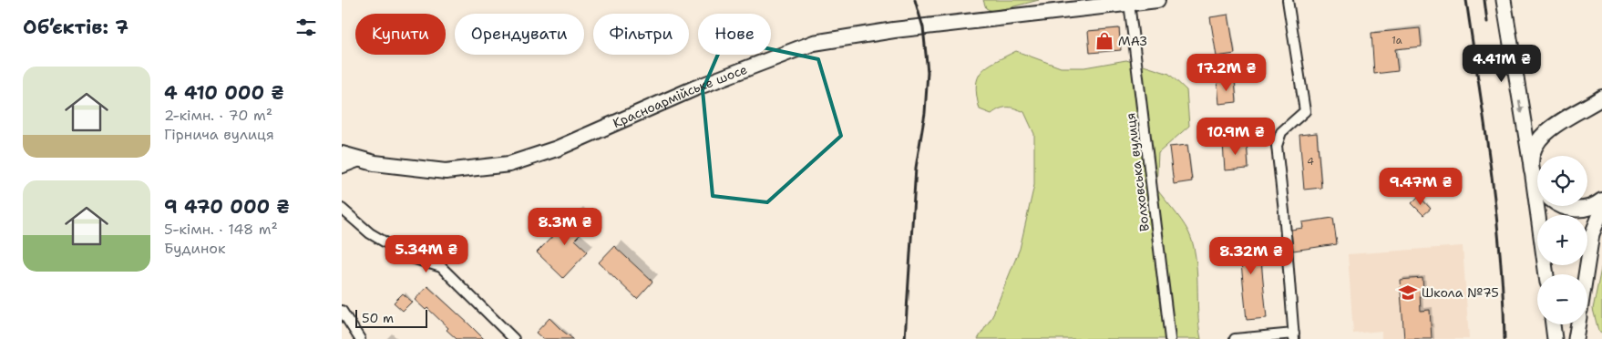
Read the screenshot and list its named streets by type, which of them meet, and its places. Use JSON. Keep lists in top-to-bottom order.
{
  "streets": {
    "main road": ["Красноармійське шосе"],
    "street": ["Волховська вулиця"]
  },
  "crossings": [
    ["Красноармійське шосе", "Волховська вулиця"]
  ],
  "places": {
    "shop": ["МАЗ"],
    "school or university": ["Школа №75"]
  },
  "house_numbers": ["1а", "4"],
  "scale_bar": "50 m",
  "page": {
    "heading": "Об’єктів: 7",
    "chip": [
      "Купити",
      "Орендувати",
      "Фільтри",
      "Нове"
    ],
    "price": [
      "4.41M ₴",
      "17.2M ₴",
      "10.9M ₴",
      "9.47M ₴",
      "8.3M ₴",
      "5.34M ₴",
      "8.32M ₴"
    ],
    "list": [
      {
        "name": "4 410 000 ₴",
        "note": "2-кімн. · 70 m² · Гірнича вулиця"
      },
      {
        "name": "9 470 000 ₴",
        "note": "5-кімн. · 148 m² · Будинок"
      }
    ],
    "map_buttons": ["+", "−"],
    "scale": "50 m"
  }
}
